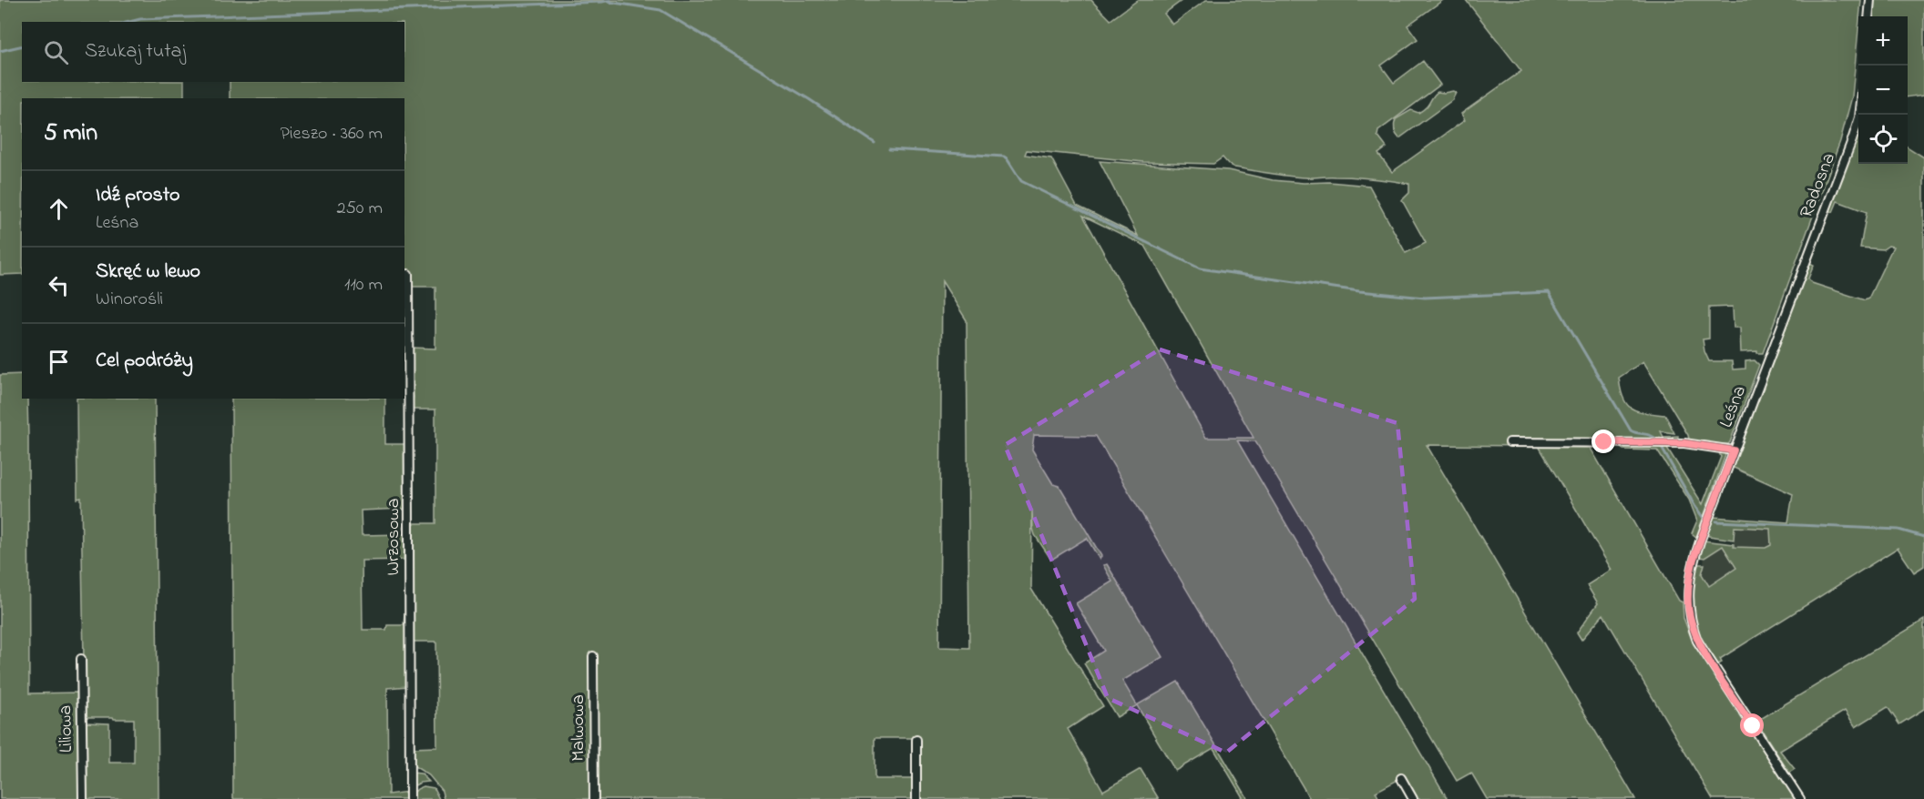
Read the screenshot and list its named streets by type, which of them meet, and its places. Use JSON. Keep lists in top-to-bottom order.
{
  "streets": {
    "street": [
      "Radosna",
      "Leśna",
      "Wrzosowa",
      "Malwowa",
      "Liliowa"
    ]
  },
  "crossings": [
    ["Radosna", "Leśna"]
  ],
  "page": {
    "map_buttons": ["+", "−"],
    "search": "Szukaj tutaj",
    "heading": ["5 min", "Pieszo · 360 m"],
    "list": [
      ["Idź prosto", "Leśna", "250 m"],
      ["Skręć w lewo", "Winorośli", "110 m"],
      "Cel podróży"
    ]
  }
}
